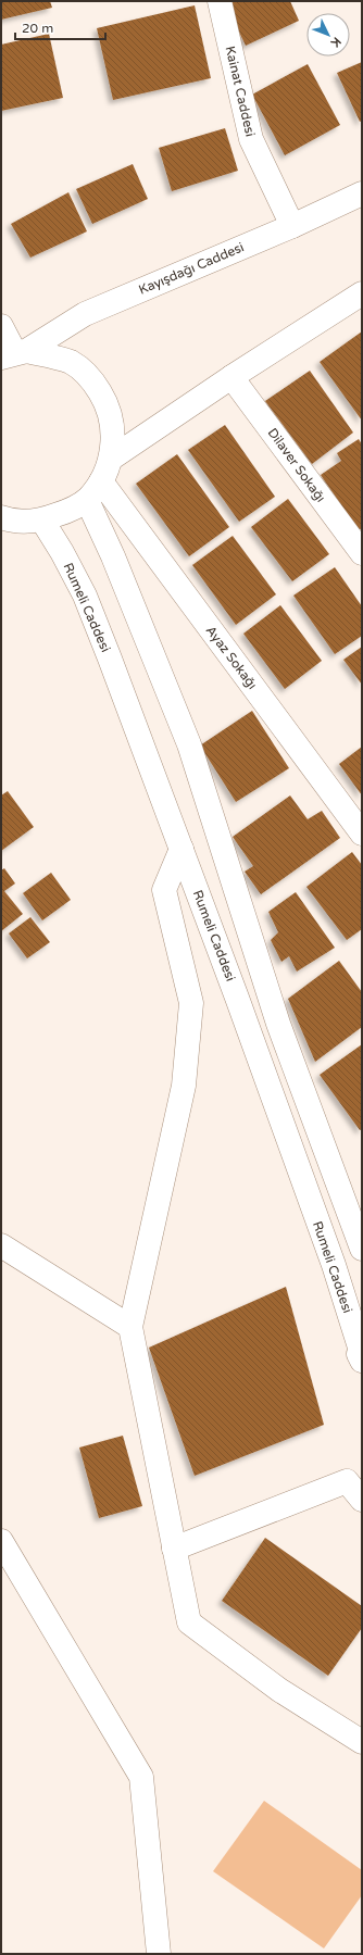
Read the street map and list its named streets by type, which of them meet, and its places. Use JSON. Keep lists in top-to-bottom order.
{
  "streets": {
    "street": [
      "Kainat Caddesi",
      "Kayışdağı Caddesi",
      "Dilaver Sokağı",
      "Rumeli Caddesi",
      "Ayaz Sokağı"
    ]
  },
  "crossings": [
    ["Kainat Caddesi", "Kayışdağı Caddesi"]
  ],
  "scale_bar": "20 m",
  "north": "bottom right"
}
